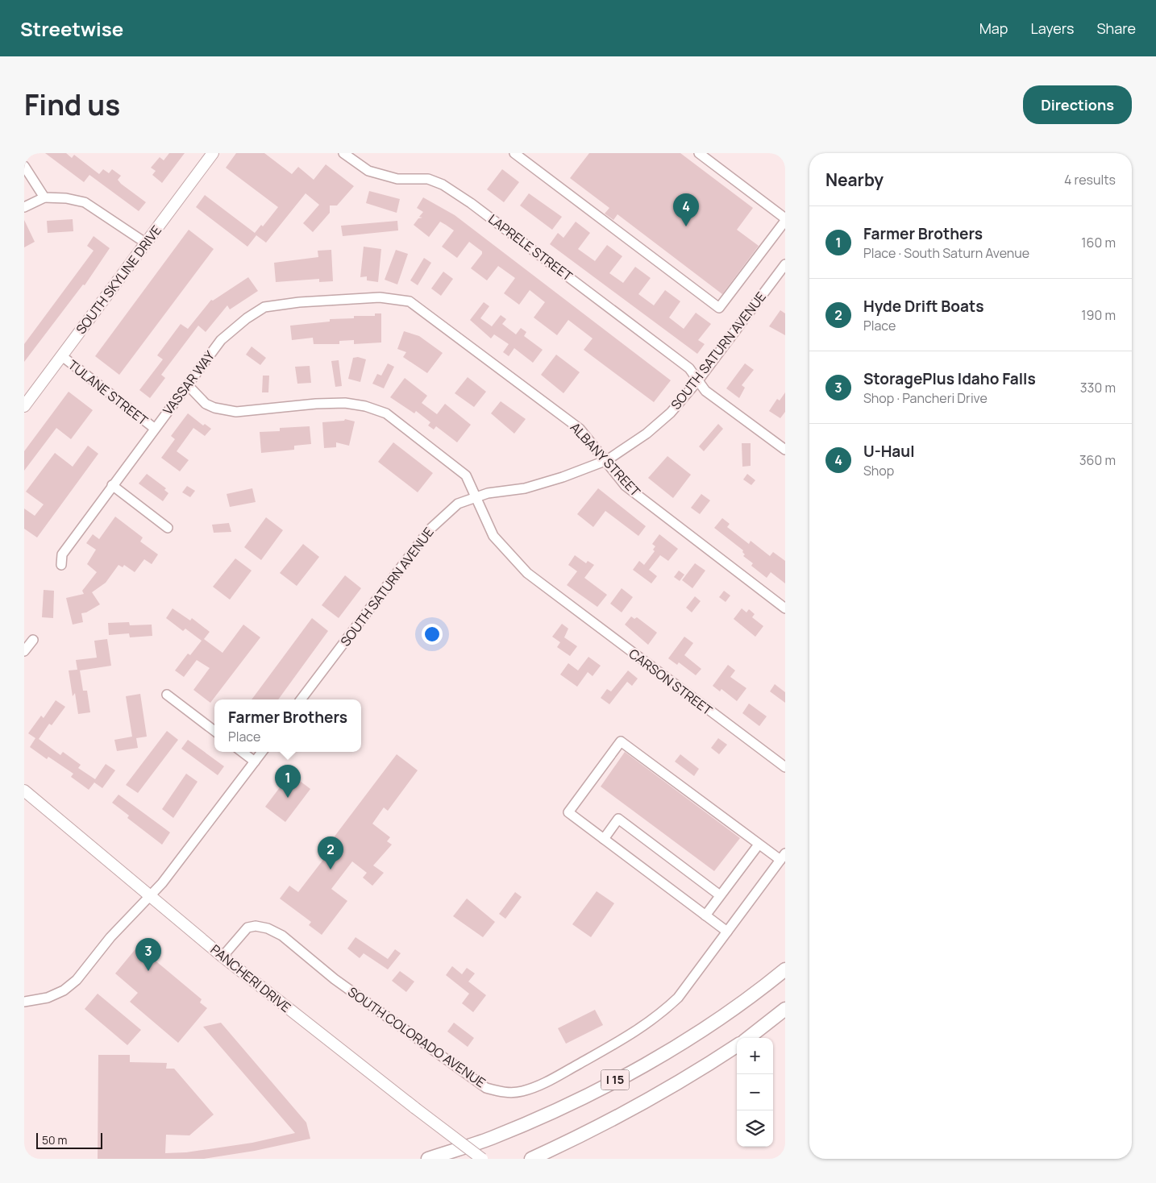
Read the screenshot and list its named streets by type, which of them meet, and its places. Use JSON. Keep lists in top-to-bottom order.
{
  "streets": {
    "highway": ["I 15"],
    "main road": ["SOUTH SKYLINE DRIVE", "PANCHERI DRIVE"],
    "street": [
      "LAPRELE STREET",
      "SOUTH SATURN AVENUE",
      "VASSAR WAY",
      "TULANE STREET",
      "ALBANY STREET",
      "CARSON STREET",
      "SOUTH COLORADO AVENUE"
    ]
  },
  "crossings": [
    ["LAPRELE STREET", "SOUTH SATURN AVENUE"],
    ["SOUTH SKYLINE DRIVE", "TULANE STREET"],
    ["SOUTH SATURN AVENUE", "ALBANY STREET"],
    ["SOUTH SATURN AVENUE", "CARSON STREET"],
    ["VASSAR WAY", "TULANE STREET"],
    ["VASSAR WAY", "ALBANY STREET"],
    ["VASSAR WAY", "CARSON STREET"],
    ["PANCHERI DRIVE", "SOUTH COLORADO AVENUE"]
  ],
  "scale_bar": "50 m",
  "page": {
    "header": "Streetwise",
    "nav": ["Map", "Layers", "Share"],
    "title": "Find us",
    "buttons": "Directions",
    "heading": ["Nearby", "4 results"],
    "pins": [
      "4",
      "1",
      "2",
      "3"
    ],
    "list": [
      {
        "mark": "1",
        "name": "Farmer Brothers",
        "note": "Place · South Saturn Avenue",
        "value": "160 m"
      },
      {
        "mark": "2",
        "name": "Hyde Drift Boats",
        "note": "Place",
        "value": "190 m"
      },
      {
        "mark": "3",
        "name": "StoragePlus Idaho Falls",
        "note": "Shop · Pancheri Drive",
        "value": "330 m"
      },
      {
        "mark": "4",
        "name": "U-Haul",
        "note": "Shop",
        "value": "360 m"
      }
    ],
    "popup": ["Farmer Brothers", "Place"],
    "map_buttons": ["+", "−"],
    "scale": "50 m"
  }
}
